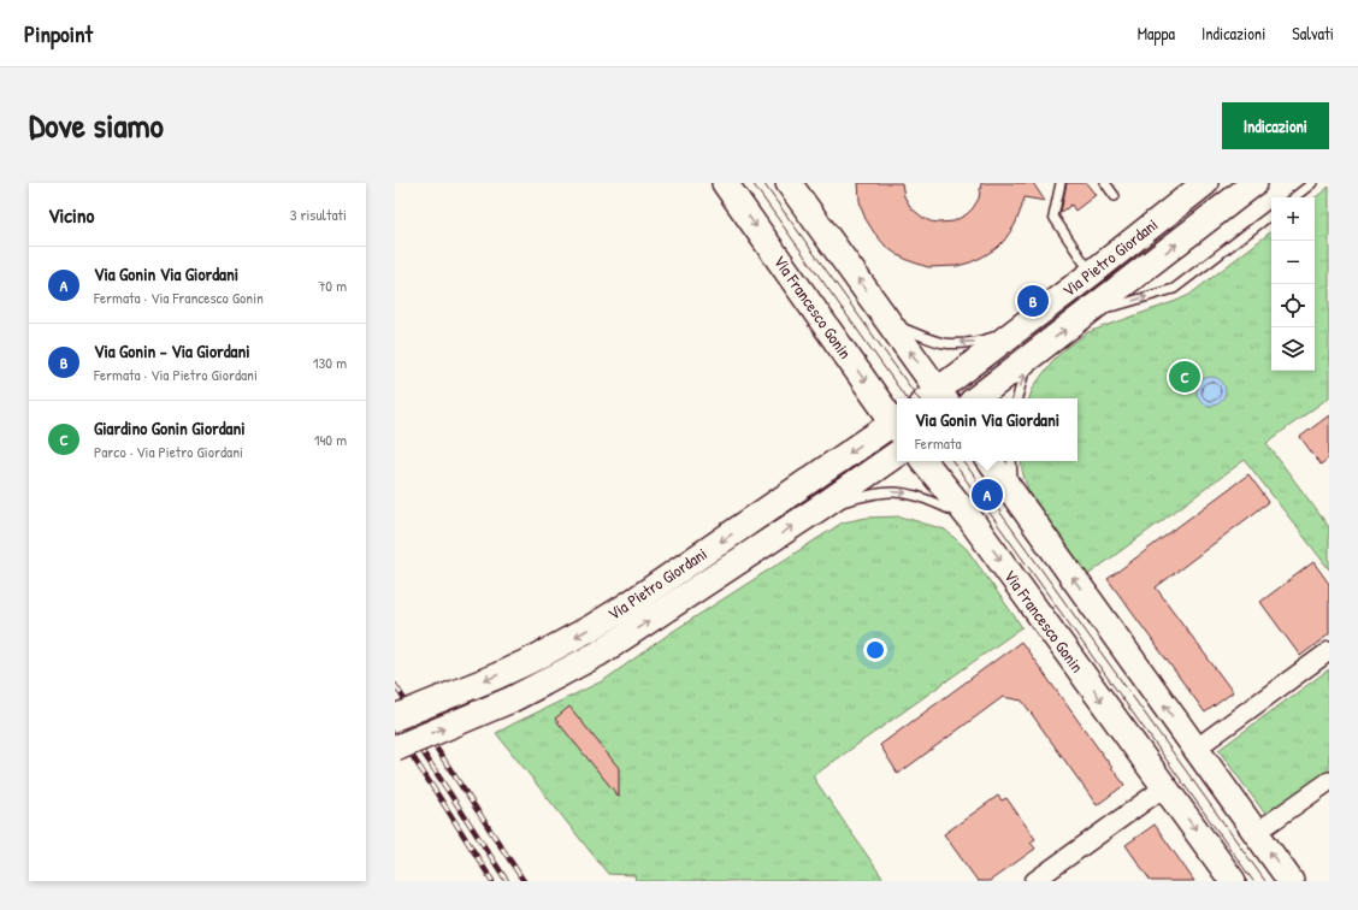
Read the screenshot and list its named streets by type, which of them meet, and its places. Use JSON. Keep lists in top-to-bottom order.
{
  "streets": {
    "main road": ["Via Pietro Giordani", "Via Francesco Gonin"]
  },
  "crossings": [
    ["Via Pietro Giordani", "Via Francesco Gonin"]
  ],
  "page": {
    "header": "Pinpoint",
    "nav": ["Mappa", "Indicazioni", "Salvati"],
    "title": "Dove siamo",
    "buttons": "Indicazioni",
    "heading": ["Vicino", "3 risultati"],
    "map_buttons": ["+", "−"],
    "list": [
      {
        "mark": "A",
        "name": "Via Gonin Via Giordani",
        "note": "Fermata · Via Francesco Gonin",
        "value": "70 m"
      },
      {
        "mark": "B",
        "name": "Via Gonin - Via Giordani",
        "note": "Fermata · Via Pietro Giordani",
        "value": "130 m"
      },
      {
        "mark": "C",
        "name": "Giardino Gonin Giordani",
        "note": "Parco · Via Pietro Giordani",
        "value": "140 m"
      }
    ],
    "pins": ["B", "C", "A"],
    "popup": ["Via Gonin Via Giordani", "Fermata"]
  }
}
